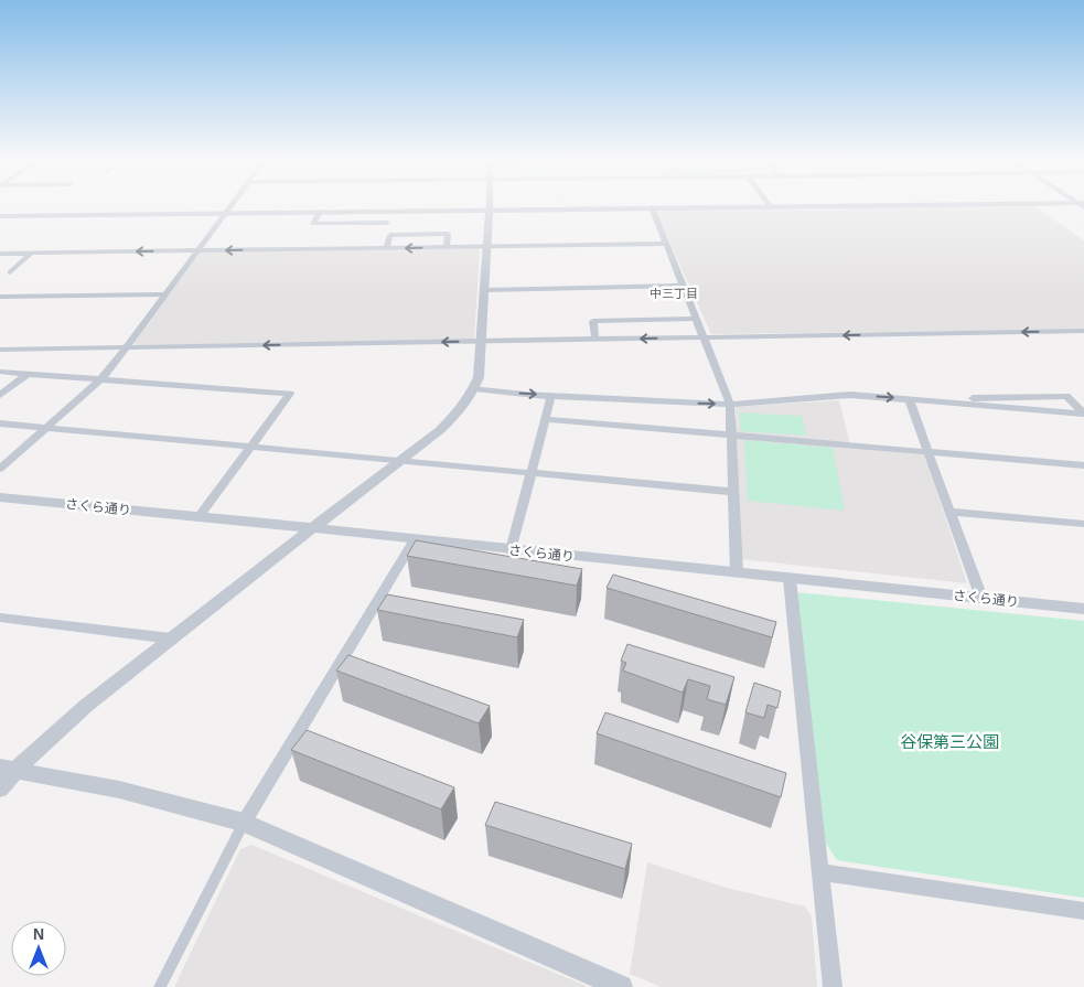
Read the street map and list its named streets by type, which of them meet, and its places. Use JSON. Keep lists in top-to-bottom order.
{
  "streets": {
    "street": ["さくら通り"]
  },
  "districts": ["中三丁目"],
  "parks": ["谷保第三公園"],
  "north": "top"
}
